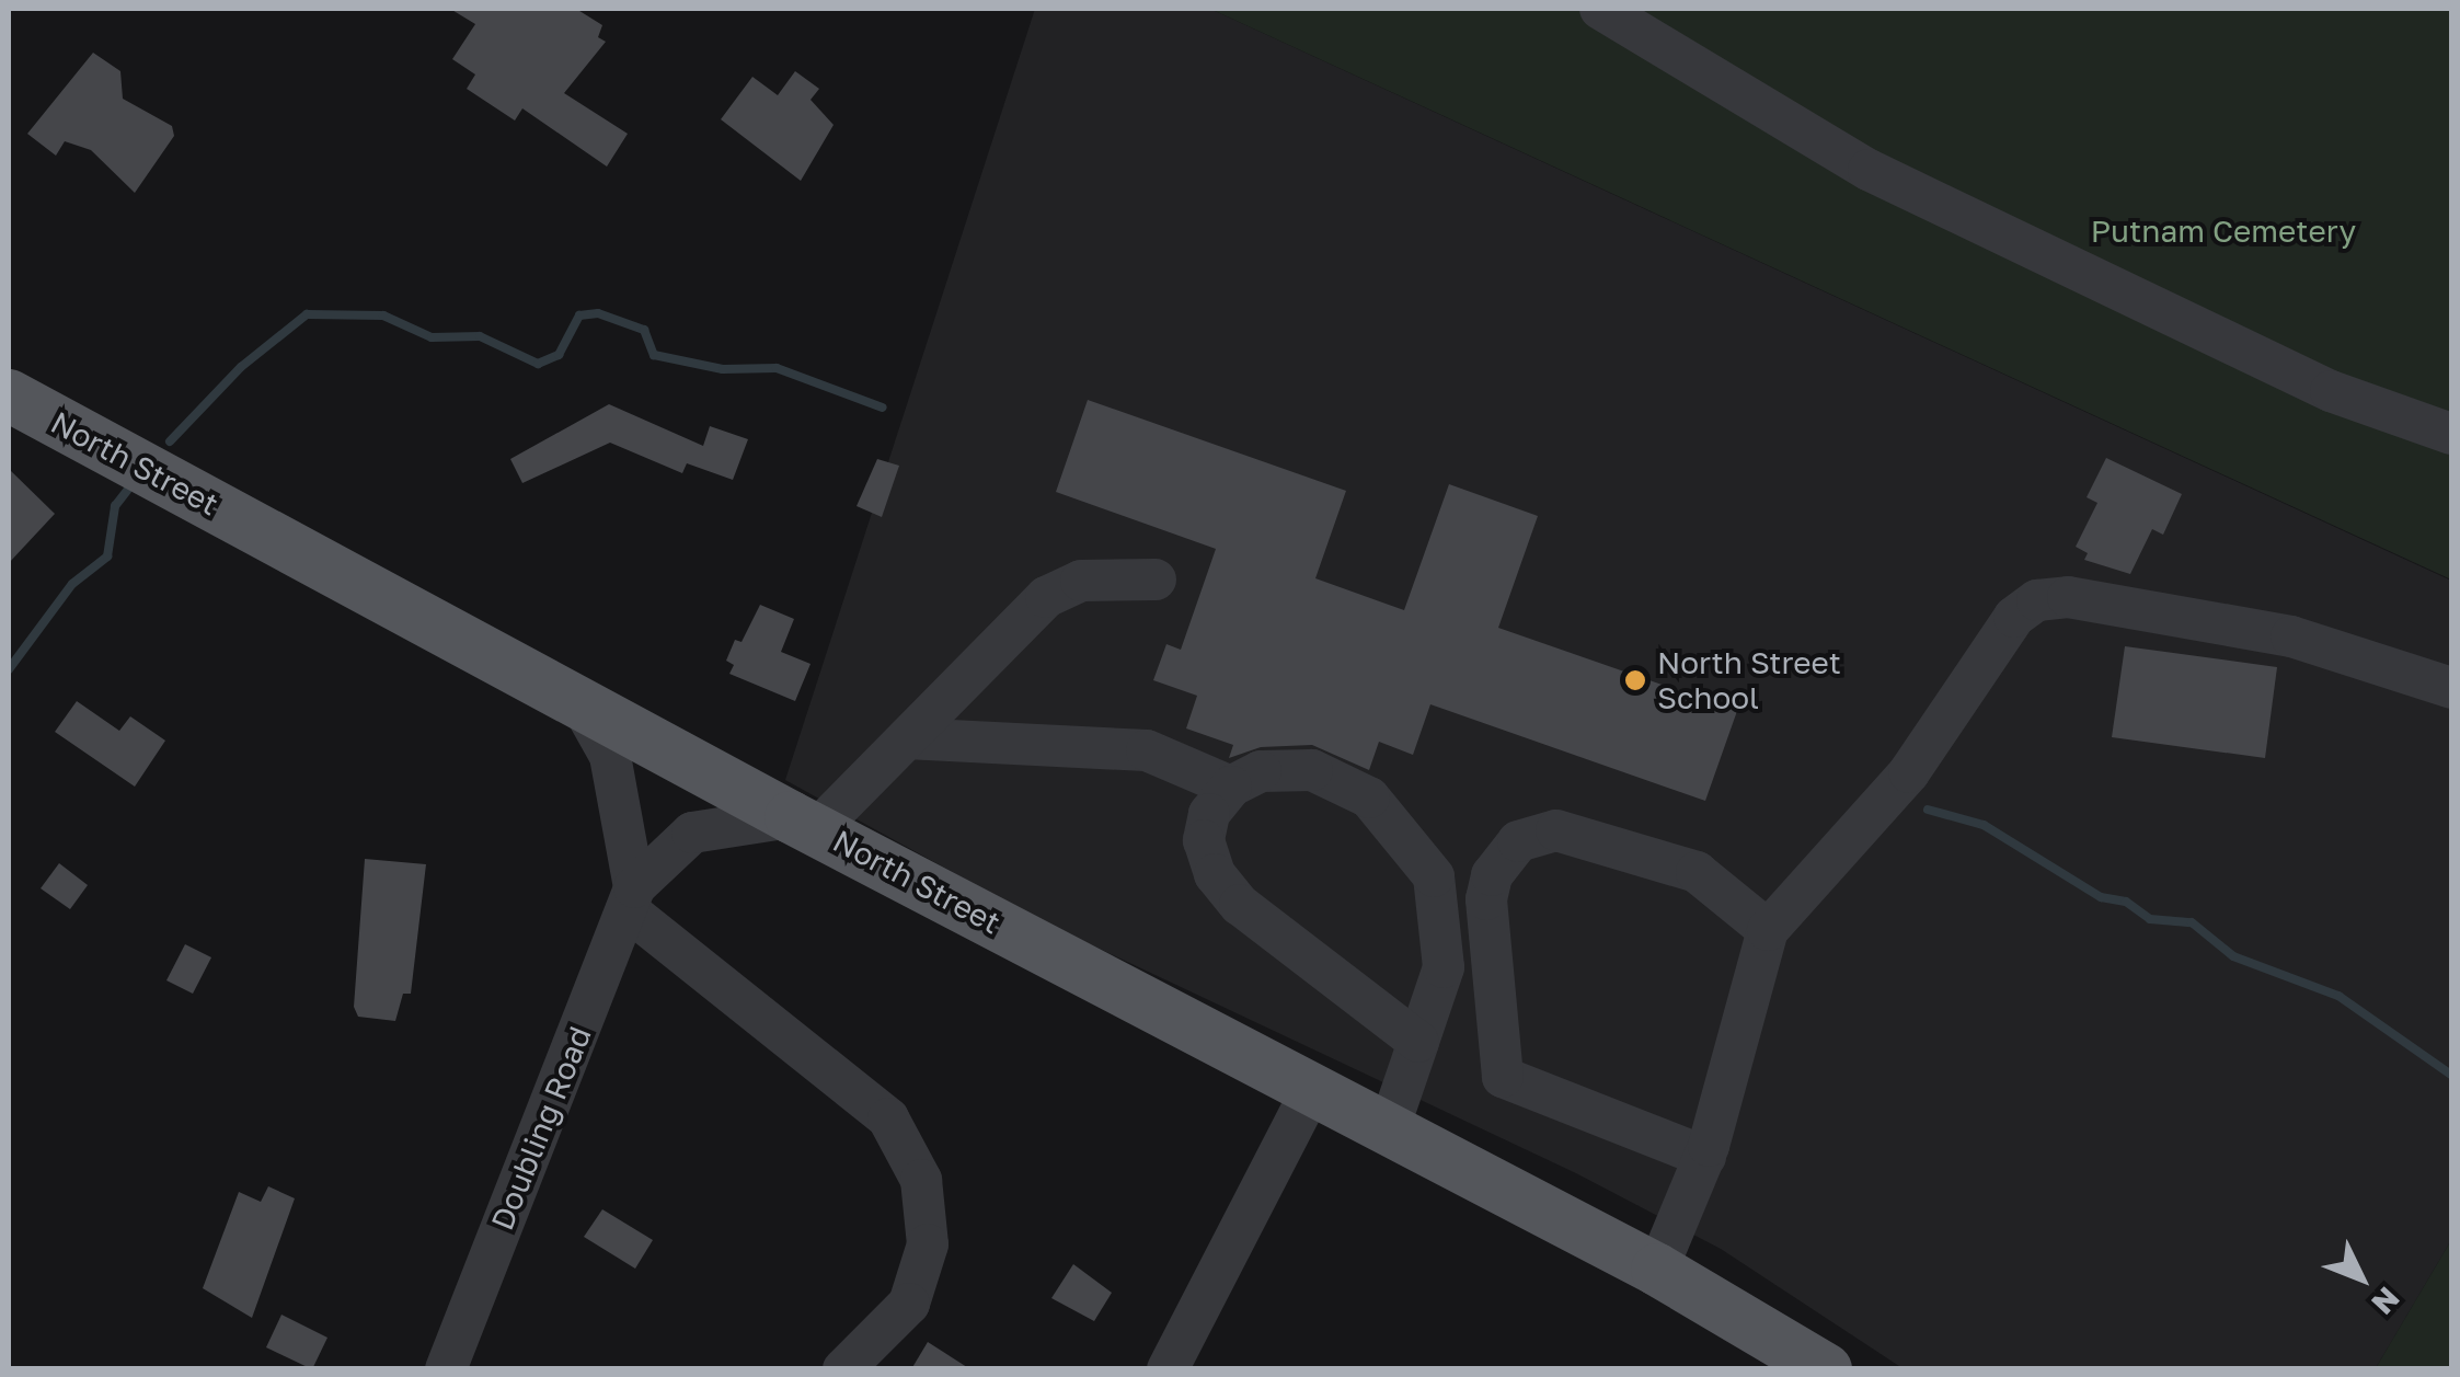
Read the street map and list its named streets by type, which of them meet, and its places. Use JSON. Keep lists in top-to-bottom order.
{
  "streets": {
    "main road": ["North Street"],
    "street": ["Doubling Road"]
  },
  "crossings": [
    ["North Street", "Doubling Road"]
  ],
  "parks": ["Putnam Cemetery"],
  "places": ["North Street School"],
  "north": "bottom right"
}
